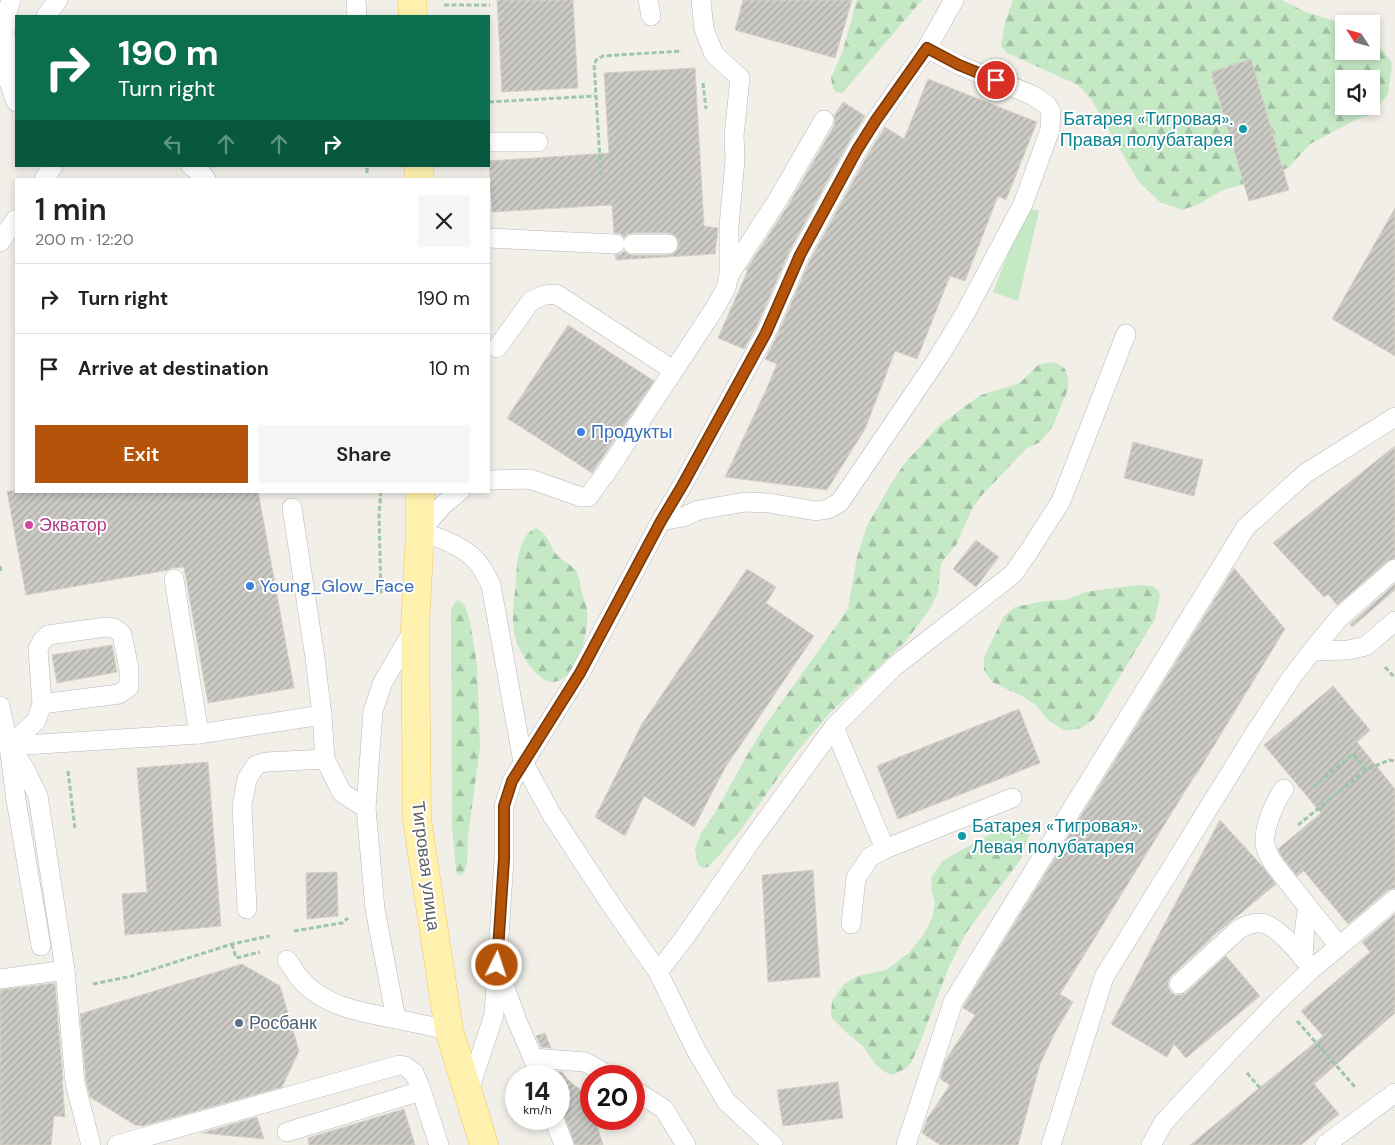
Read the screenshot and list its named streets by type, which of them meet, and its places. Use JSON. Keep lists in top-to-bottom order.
{
  "streets": {
    "main road": ["Тигровая улица"]
  },
  "places": [
    "Батарея «Тигровая». Правая полубатарея",
    "Продукты",
    "Экватор",
    "Young_Glow_Face",
    "Батарея «Тигровая». Левая полубатарея",
    "Росбанк"
  ],
  "north": "top left",
  "page": {
    "turn": ["190 m", "Turn right"],
    "heading": ["1 min", "200 m · 12:20"],
    "list": [
      {
        "name": "Turn right",
        "value": "190 m"
      },
      {
        "name": "Arrive at destination",
        "value": "10 m"
      }
    ],
    "buttons": ["Exit", "Share"],
    "speed": "14 km/h",
    "limit": "20"
  }
}
